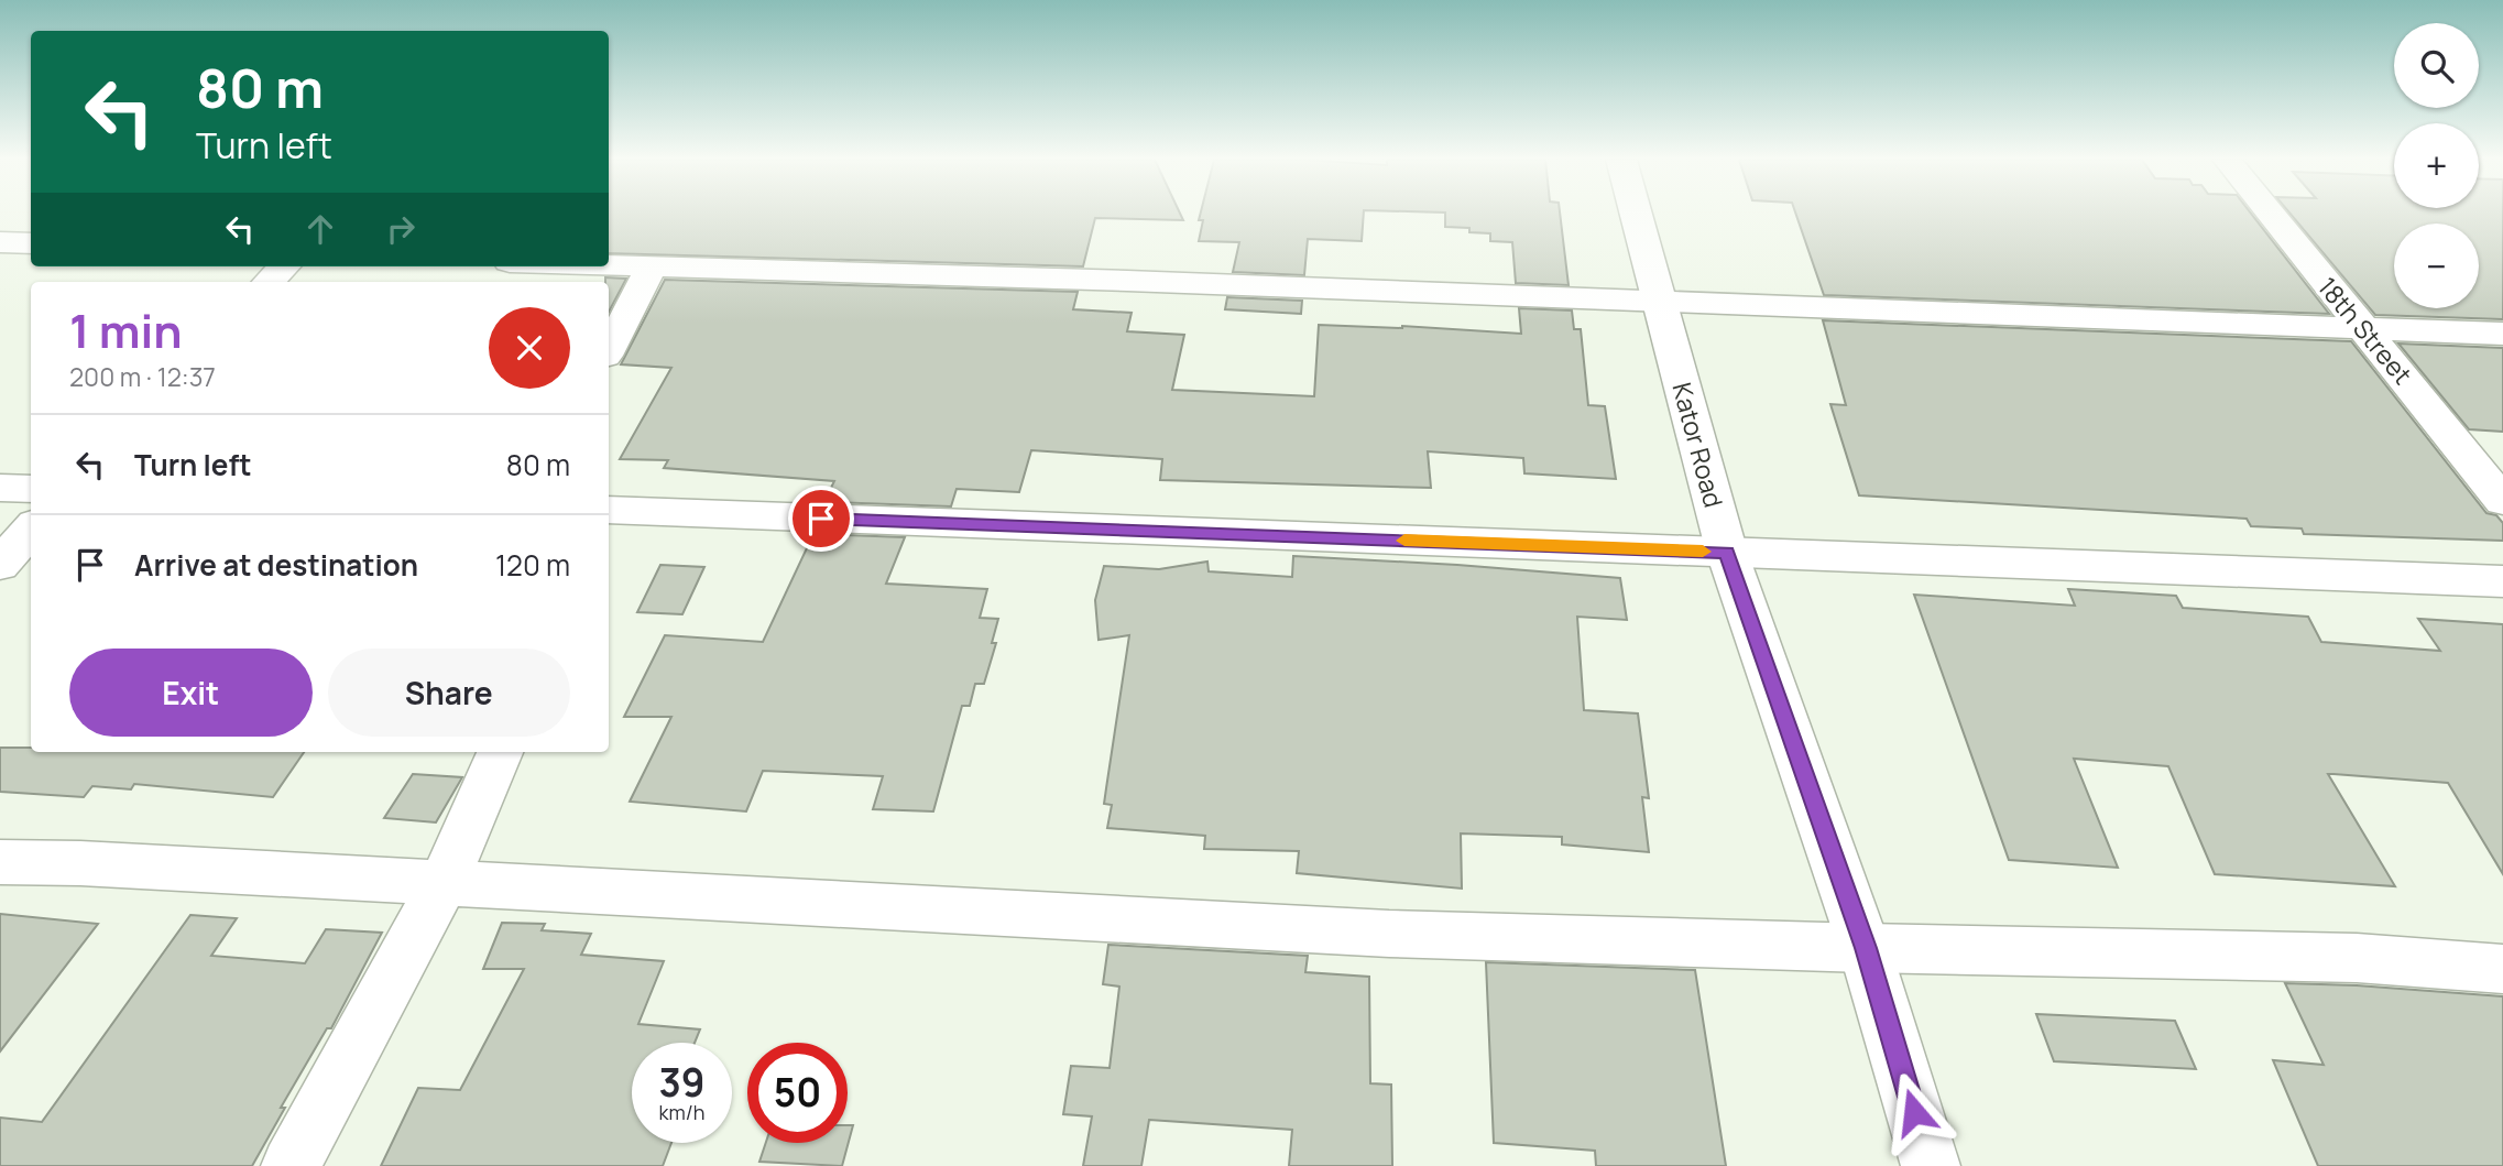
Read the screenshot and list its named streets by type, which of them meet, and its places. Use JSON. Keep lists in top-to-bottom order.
{
  "streets": {
    "street": ["18th Street", "Kator Road"]
  },
  "page": {
    "map_buttons": ["+", "−"],
    "turn": ["80 m", "Turn left"],
    "heading": ["1 min", "200 m · 12:37"],
    "list": [
      {
        "name": "Turn left",
        "value": "80 m"
      },
      {
        "name": "Arrive at destination",
        "value": "120 m"
      }
    ],
    "buttons": ["Exit", "Share"],
    "speed": "39 km/h",
    "limit": "50"
  }
}
